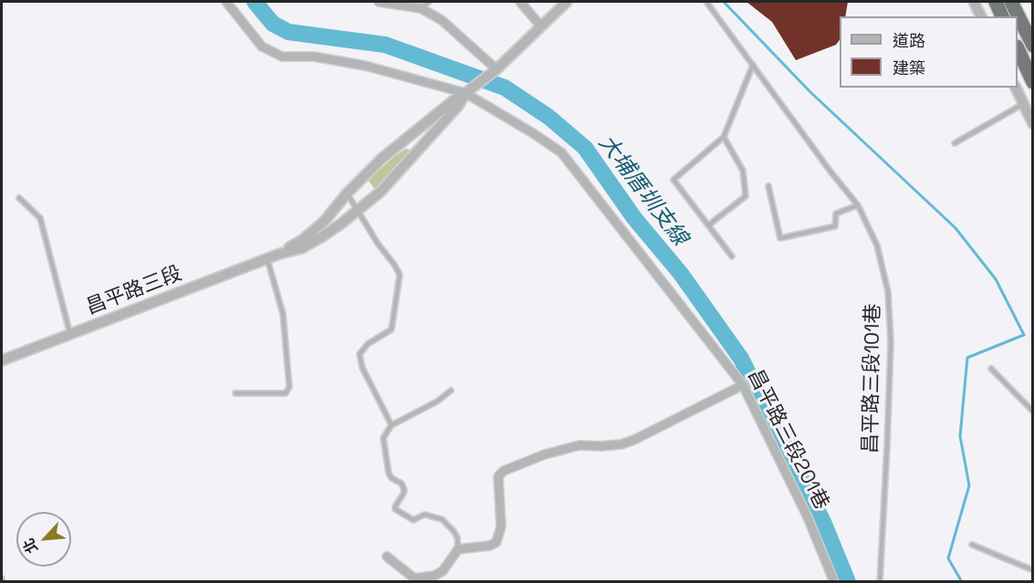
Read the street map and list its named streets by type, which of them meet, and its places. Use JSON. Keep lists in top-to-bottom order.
{
  "streets": {
    "street": ["昌平路三段", "昌平路三段201巷"],
    "lane": ["昌平路三段101巷"]
  },
  "crossings": [
    ["昌平路三段", "昌平路三段201巷"]
  ],
  "water": ["大埔厝圳支線"],
  "legend": ["道路", "建築"],
  "north": "bottom left"
}
